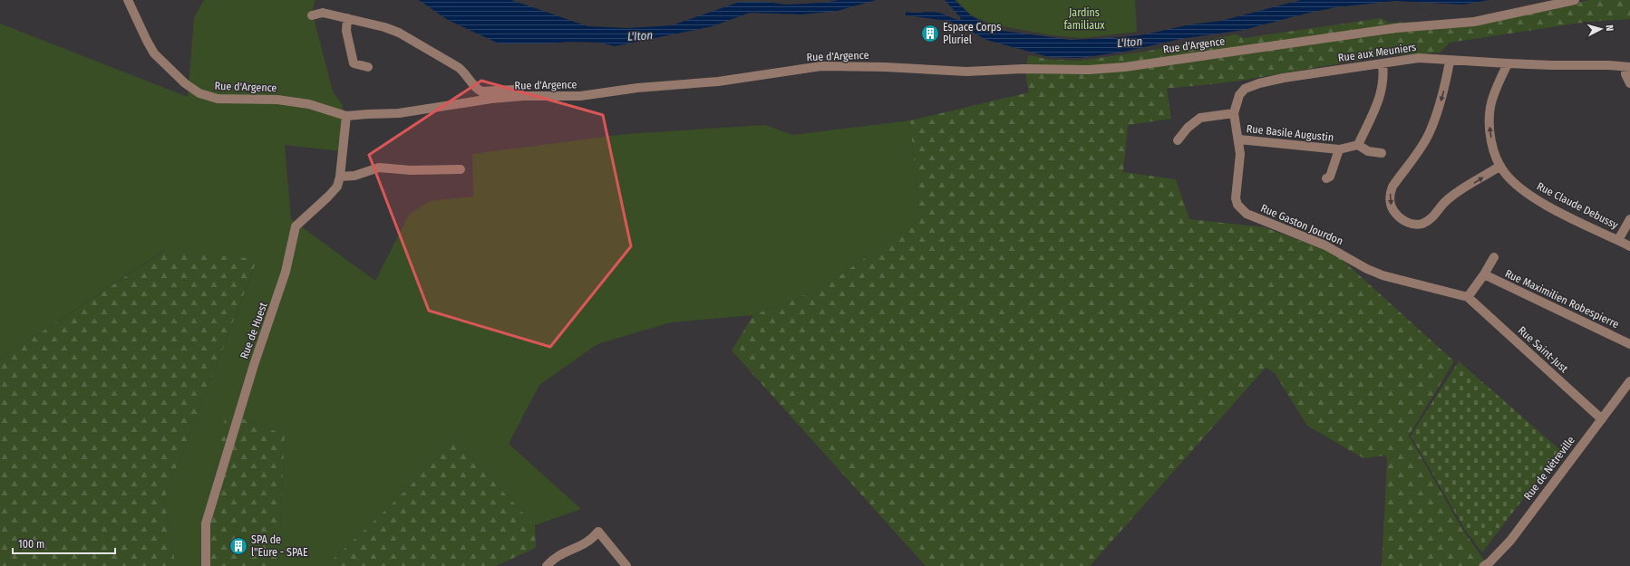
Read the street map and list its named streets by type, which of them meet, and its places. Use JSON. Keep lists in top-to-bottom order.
{
  "streets": {
    "street": [
      "Rue d'Argence",
      "Rue aux Meuniers",
      "Rue Basile Augustin",
      "Rue Claude Debussy",
      "Rue Gaston Jourdon",
      "Rue Maximilien Robespierre",
      "Rue de Huest",
      "Rue Saint-Just",
      "Rue de Nétreville"
    ]
  },
  "crossings": [
    ["Rue d'Argence", "Rue de Huest"],
    ["Rue aux Meuniers", "Rue Claude Debussy"],
    ["Rue aux Meuniers", "Rue Gaston Jourdon"],
    ["Rue Basile Augustin", "Rue Gaston Jourdon"],
    ["Rue Gaston Jourdon", "Rue Saint-Just"],
    ["Rue Saint-Just", "Rue de Nétreville"]
  ],
  "one_way": ["Rue Claude Debussy"],
  "water": ["L'Iton"],
  "parks": ["Jardins familiaux"],
  "places": {
    "building": ["Espace Corps Pluriel", "SPA de l\"Eure - SPAE"]
  },
  "scale_bar": "100 m",
  "north": "right"
}
